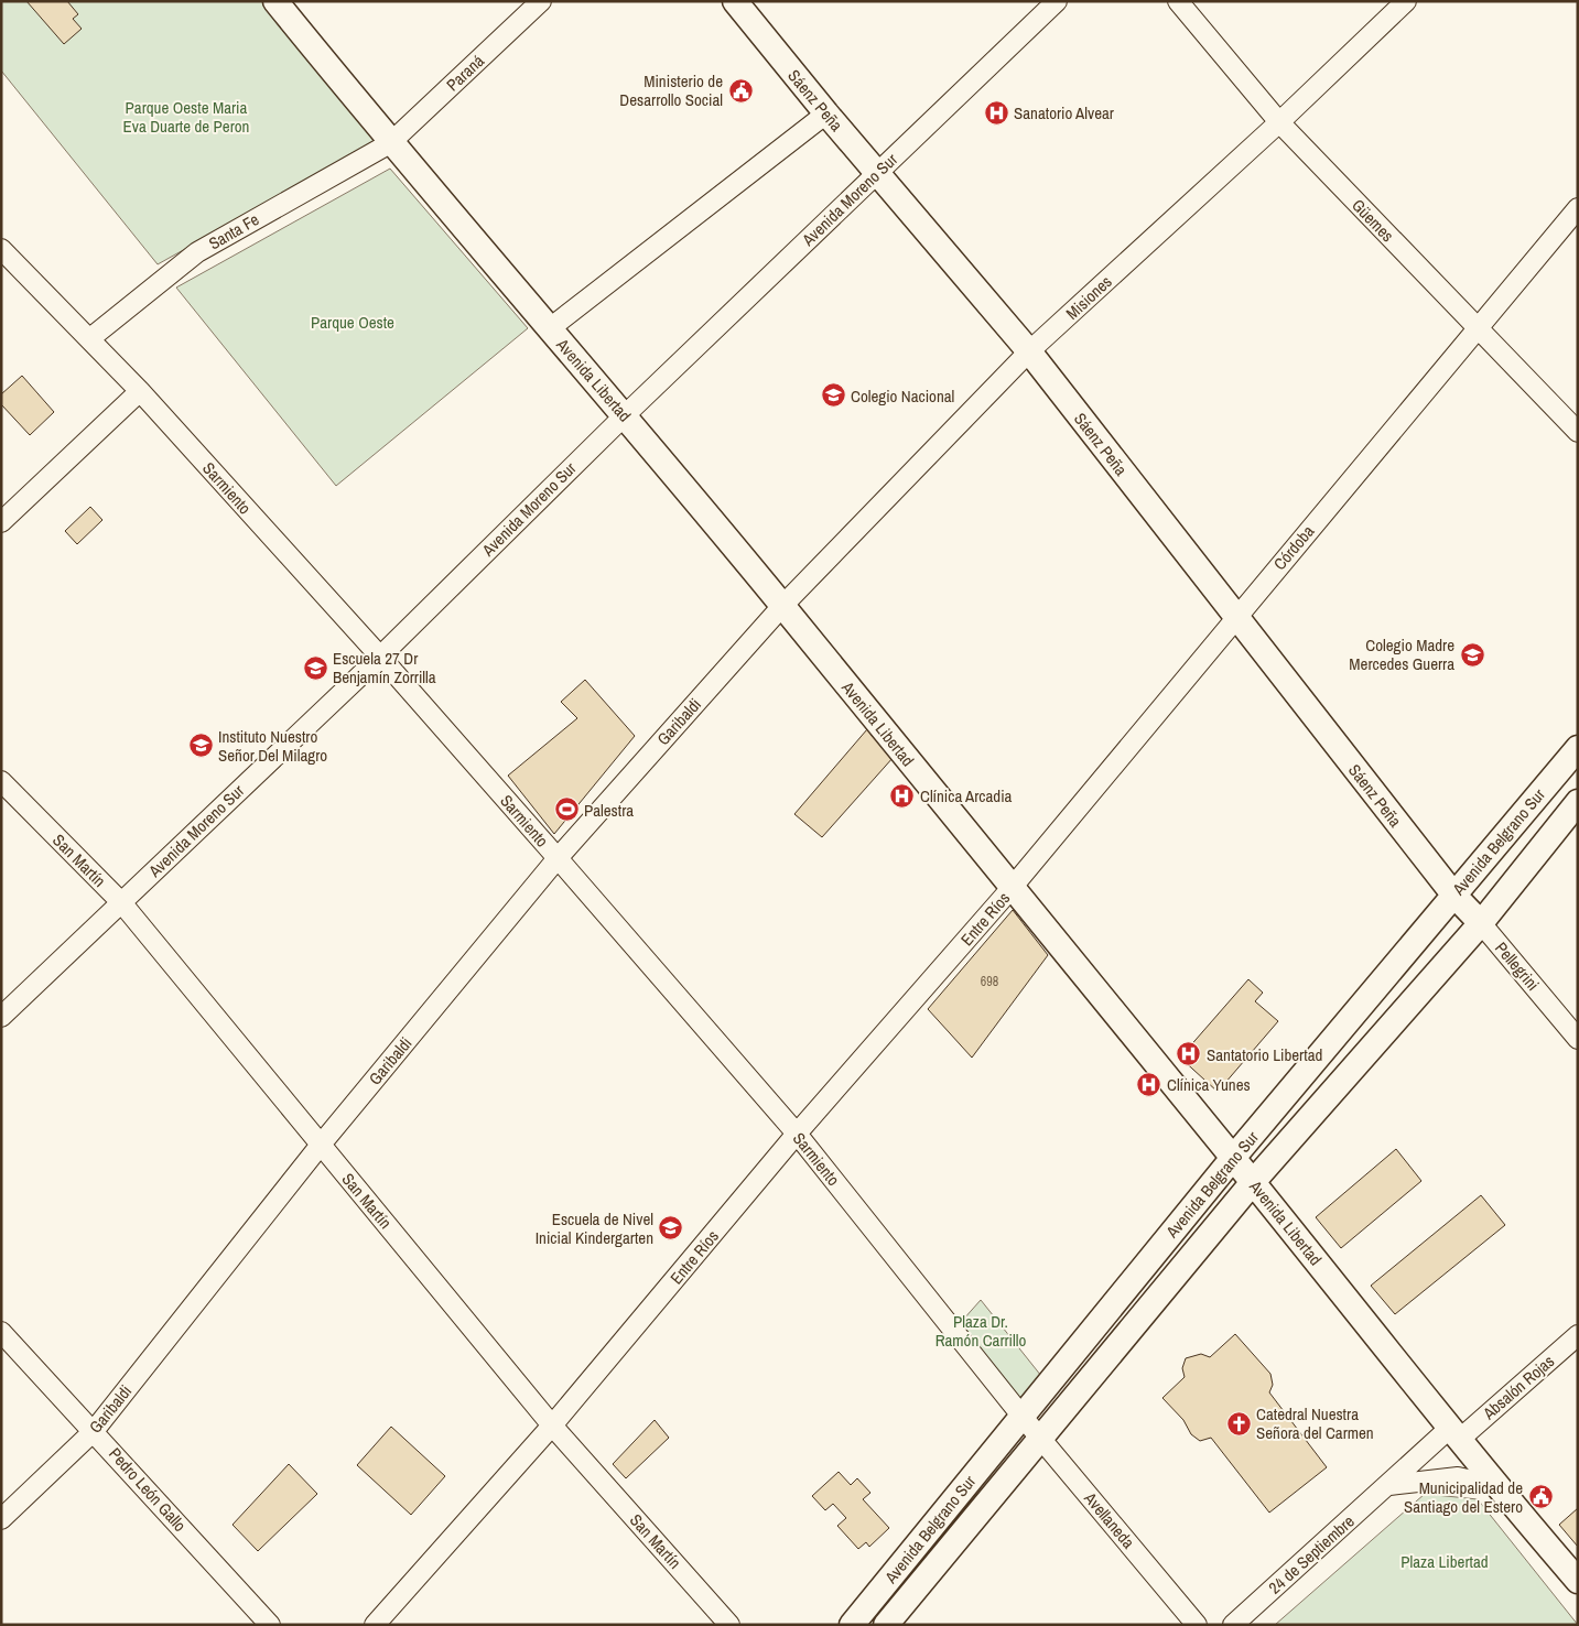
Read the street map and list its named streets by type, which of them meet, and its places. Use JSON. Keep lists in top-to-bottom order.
{
  "streets": {
    "main road": [
      "Sáenz Peña",
      "Avenida Libertad",
      "Avenida Belgrano Sur",
      "Pellegrini"
    ],
    "street": [
      "Paraná",
      "Avenida Moreno Sur",
      "Güemes",
      "Santa Fe",
      "Misiones",
      "Sarmiento",
      "Córdoba",
      "Garibaldi",
      "San Martín",
      "Entre Ríos",
      "Absalón Rojas",
      "Pedro León Gallo",
      "Avellaneda",
      "24 de Septiembre"
    ]
  },
  "crossings": [
    ["Paraná", "Santa Fe"],
    ["Paraná", "Avenida Libertad"],
    ["Sáenz Peña", "Avenida Moreno Sur"],
    ["Sáenz Peña", "Misiones"],
    ["Sáenz Peña", "Córdoba"],
    ["Sáenz Peña", "Avenida Belgrano Sur"],
    ["Sáenz Peña", "Pellegrini"],
    ["Avenida Moreno Sur", "Avenida Libertad"],
    ["Avenida Moreno Sur", "Sarmiento"],
    ["Avenida Moreno Sur", "San Martín"],
    ["Güemes", "Misiones"],
    ["Güemes", "Córdoba"],
    ["Santa Fe", "Avenida Libertad"],
    ["Santa Fe", "Sarmiento"],
    ["Misiones", "Avenida Libertad"],
    ["Misiones", "Garibaldi"],
    ["Avenida Libertad", "Córdoba"],
    ["Avenida Libertad", "Garibaldi"],
    ["Avenida Libertad", "Avenida Belgrano Sur"],
    ["Avenida Libertad", "Entre Ríos"],
    ["Avenida Libertad", "Absalón Rojas"],
    ["Avenida Libertad", "24 de Septiembre"],
    ["Sarmiento", "Garibaldi"],
    ["Sarmiento", "Avenida Belgrano Sur"],
    ["Sarmiento", "Entre Ríos"],
    ["Sarmiento", "Avellaneda"],
    ["Córdoba", "Entre Ríos"],
    ["Garibaldi", "San Martín"],
    ["Garibaldi", "Pedro León Gallo"],
    ["Avenida Belgrano Sur", "Pellegrini"],
    ["Avenida Belgrano Sur", "Avellaneda"],
    ["San Martín", "Entre Ríos"],
    ["Absalón Rojas", "24 de Septiembre"]
  ],
  "parks": [
    "Parque Oeste Maria Eva Duarte de Peron",
    "Parque Oeste",
    "Plaza Dr. Ramón Carrillo",
    "Plaza Libertad"
  ],
  "places": {
    "public building": ["Ministerio de Desarrollo Social", "Municipalidad de Santiago del Estero"],
    "hospital": [
      "Sanatorio Alvear",
      "Clínica Arcadia",
      "Santatorio Libertad",
      "Clínica Yunes"
    ],
    "school or university": [
      "Colegio Nacional",
      "Colegio Madre Mercedes Guerra",
      "Escuela 27 Dr Benjamín Zorrilla",
      "Instituto Nuestro Señor Del Milagro",
      "Escuela de Nivel Inicial Kindergarten"
    ],
    "sports": ["Palestra"],
    "church": ["Catedral Nuestra Señora del Carmen"]
  },
  "house_numbers": ["698"]
}
